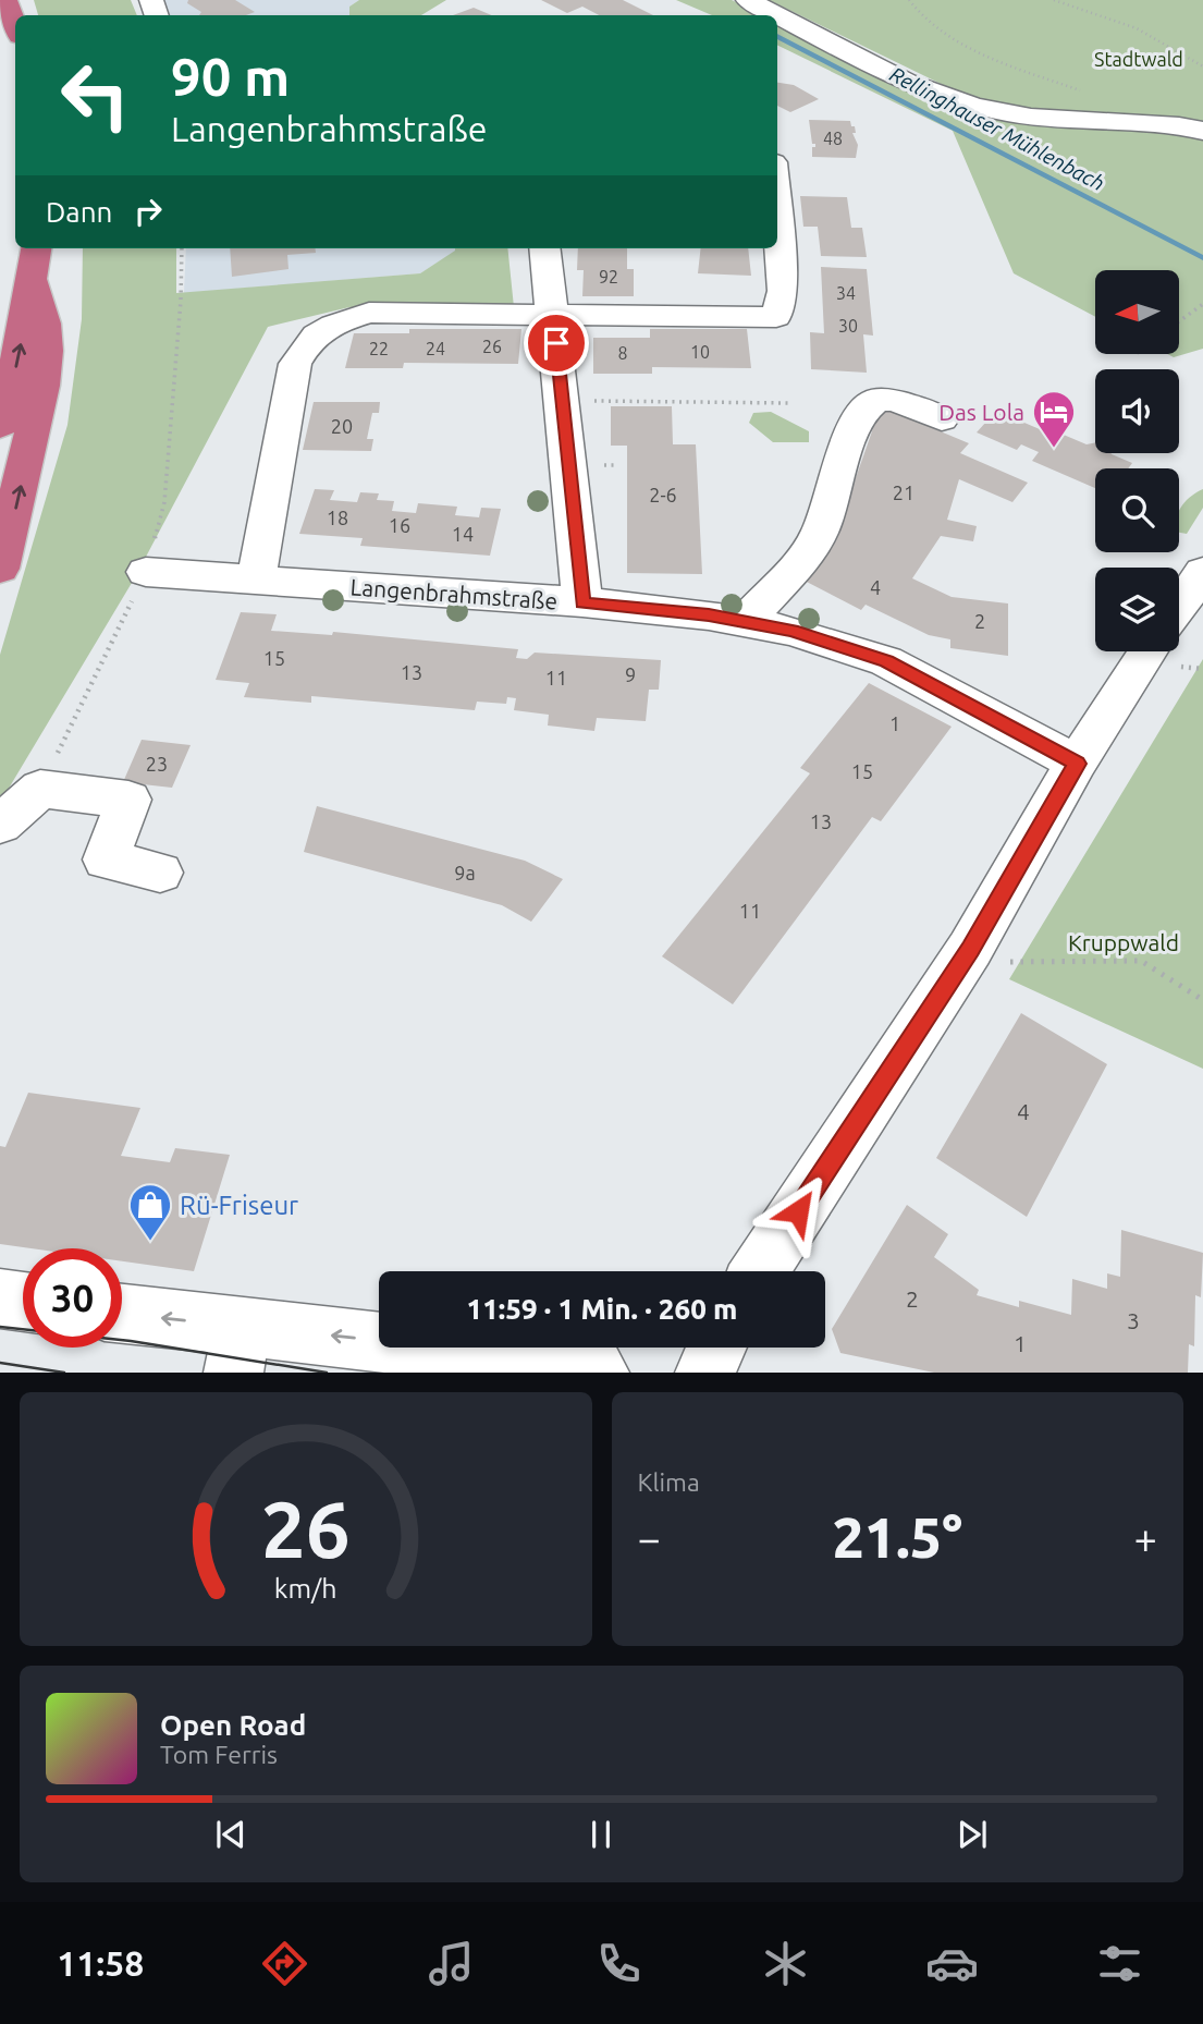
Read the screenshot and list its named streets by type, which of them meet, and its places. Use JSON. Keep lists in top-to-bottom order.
{
  "streets": {
    "street": ["Langenbrahmstraße"]
  },
  "water": ["Rellinghauser Mühlenbach"],
  "parks": ["Stadtwald", "Kruppwald"],
  "places": {
    "hotel": ["Das Lola"],
    "shop": ["Rü-Friseur"]
  },
  "house_numbers": [
    "48",
    "92",
    "34",
    "30",
    "26",
    "22",
    "24",
    "10",
    "8",
    "20",
    "21",
    "2-6",
    "18",
    "16",
    "14",
    "4",
    "2",
    "15",
    "13",
    "9",
    "11",
    "1",
    "23",
    "15",
    "13",
    "9a",
    "11",
    "4",
    "2",
    "3",
    "1"
  ],
  "north": "left",
  "page": {
    "turn": ["90 m", "Langenbrahmstraße"],
    "then": "Dann",
    "limit": "30",
    "trip": "11:59 · 1 Min. · 260 m",
    "tile": "Klima",
    "heat": ["−", "21.5°", "+"],
    "song": ["Open Road", "Tom Ferris"],
    "tabs": "11:58",
    "gauge": ["26", "km/h"]
  }
}
